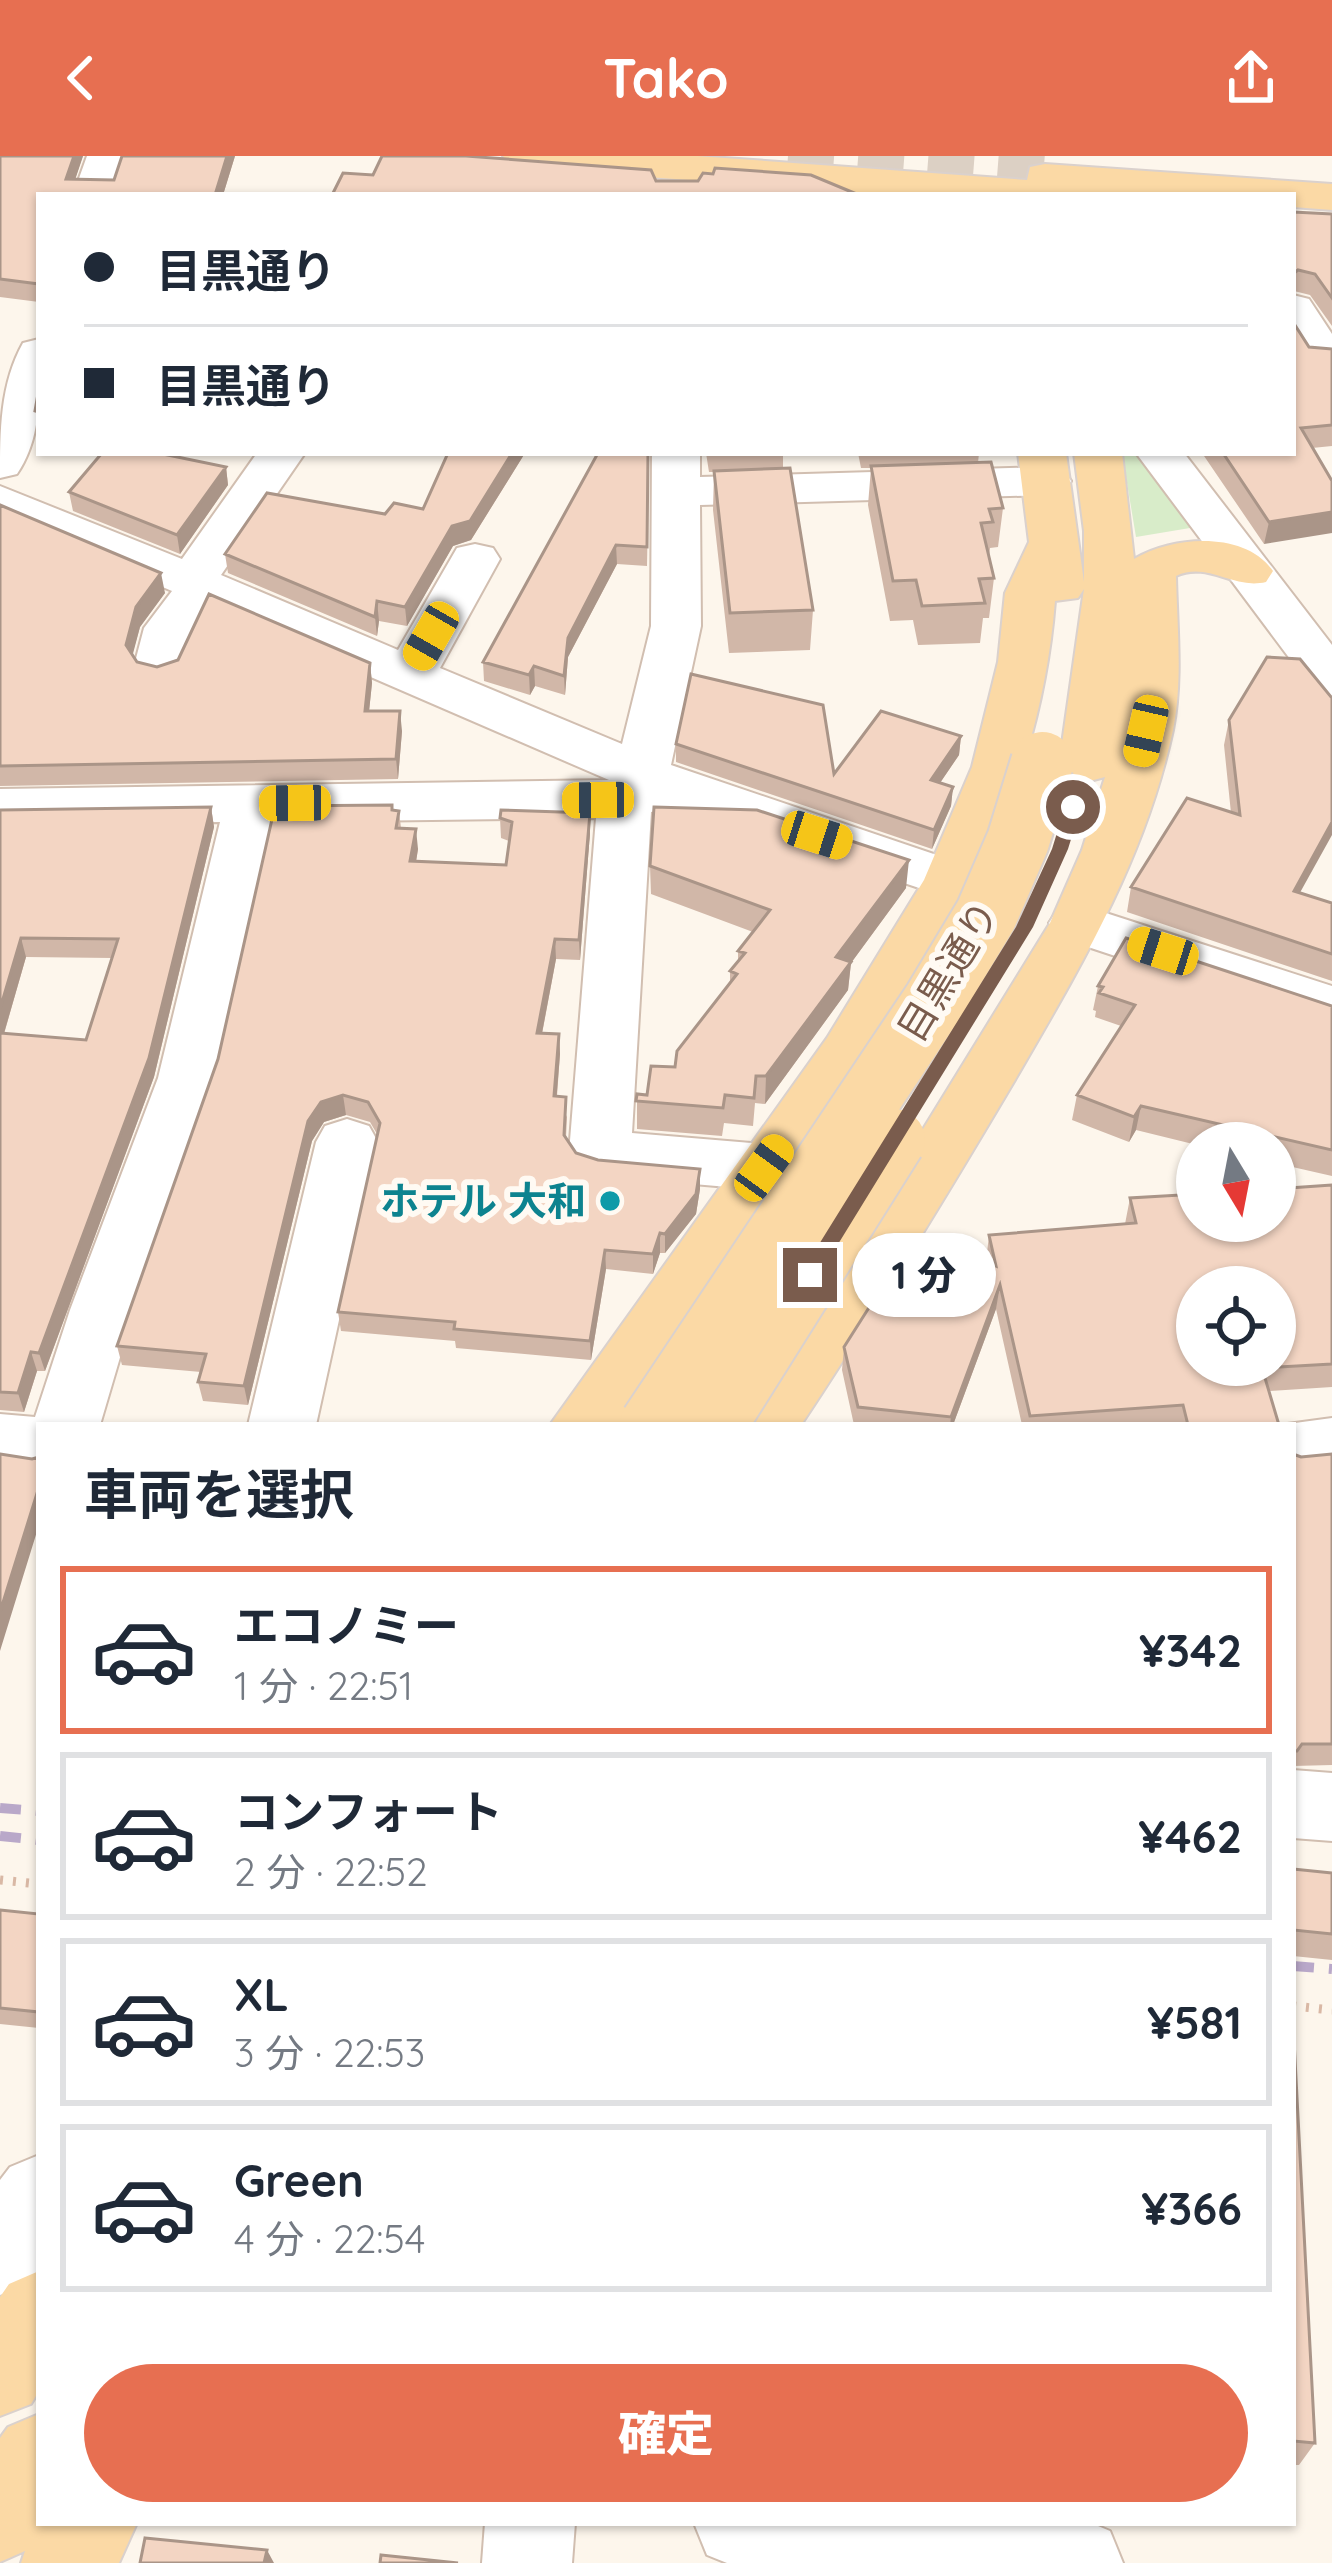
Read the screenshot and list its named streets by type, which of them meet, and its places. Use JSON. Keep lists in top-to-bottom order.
{
  "streets": {
    "main road": ["目黒通り"]
  },
  "places": ["ホテル 大和"],
  "north": "bottom",
  "page": {
    "header": "Tako",
    "banner": ["目黒通り", "目黒通り"],
    "bubble": "1 分",
    "heading": "車両を選択",
    "list": [
      {
        "name": "エコノミー",
        "note": "1 分 · 22:51",
        "value": "¥342"
      },
      {
        "name": "コンフォート",
        "note": "2 分 · 22:52",
        "value": "¥462"
      },
      {
        "name": "XL",
        "note": "3 分 · 22:53",
        "value": "¥581"
      },
      {
        "name": "Green",
        "note": "4 分 · 22:54",
        "value": "¥366"
      }
    ],
    "buttons": "確定"
  }
}
